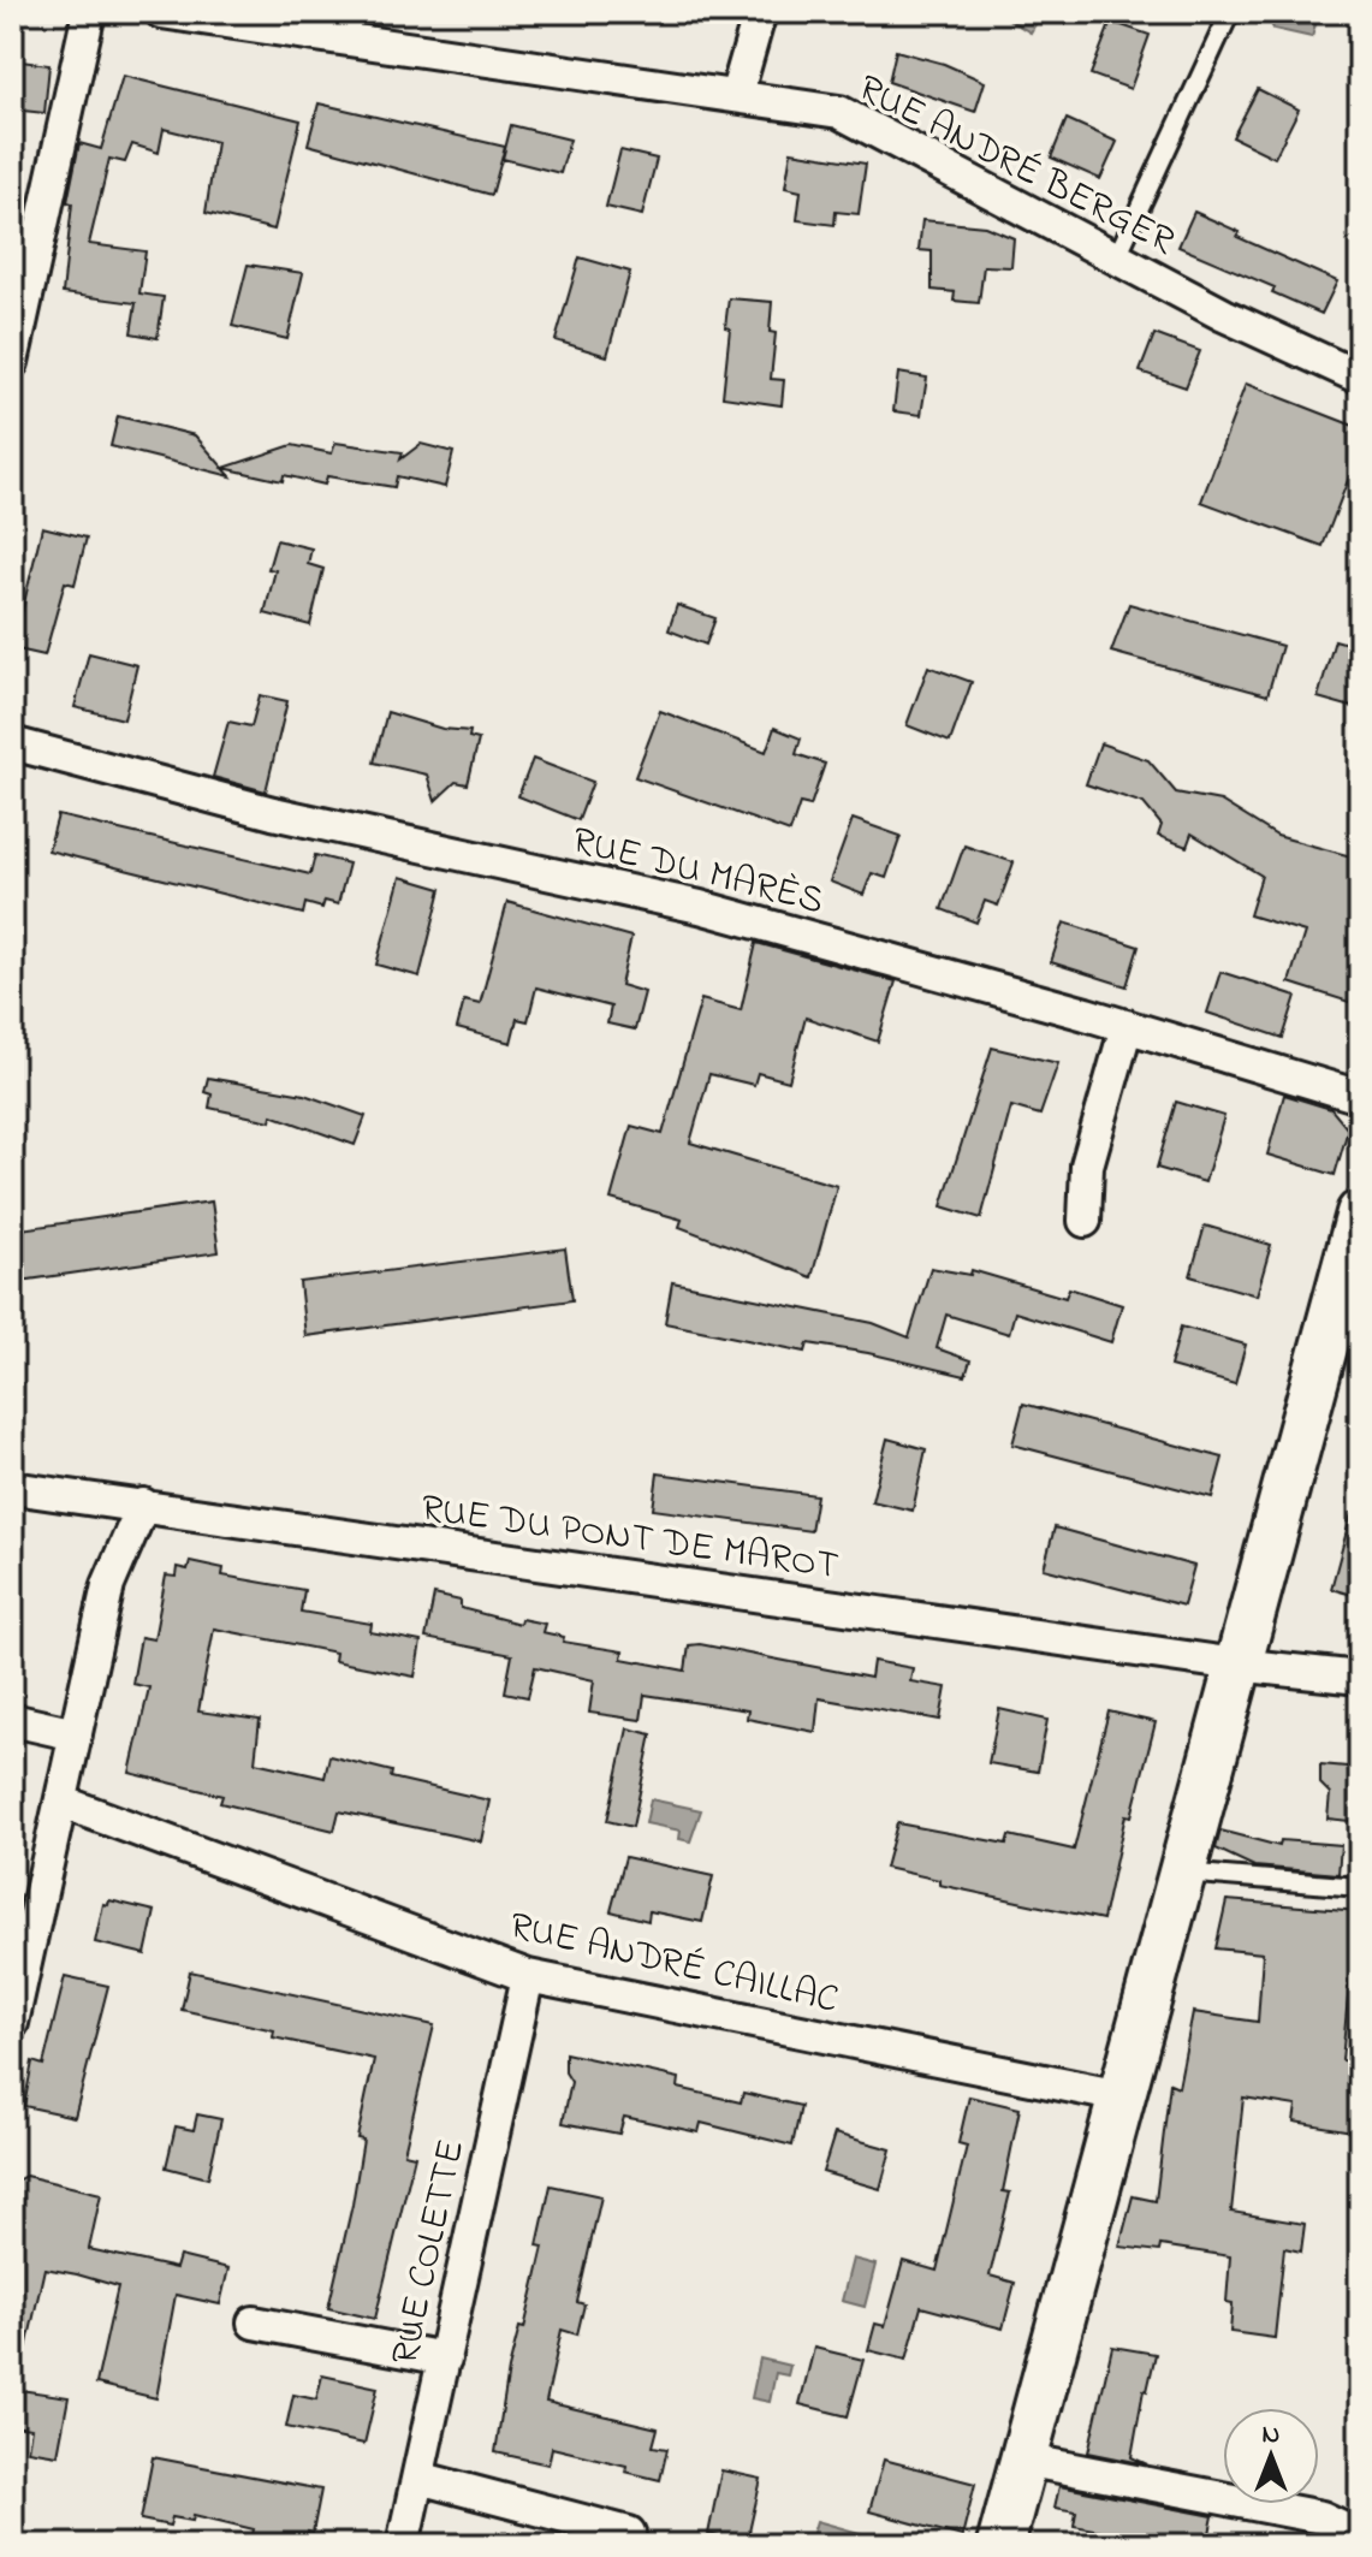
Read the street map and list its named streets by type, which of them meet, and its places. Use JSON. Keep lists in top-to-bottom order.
{
  "streets": {
    "street": [
      "RUE ANDRÉ BERGER",
      "RUE DU MARÈS",
      "RUE DU PONT DE MAROT",
      "RUE ANDRÉ CAILLAC",
      "RUE COLETTE"
    ]
  },
  "crossings": [
    ["RUE ANDRÉ CAILLAC", "RUE COLETTE"]
  ],
  "north": "top"
}
